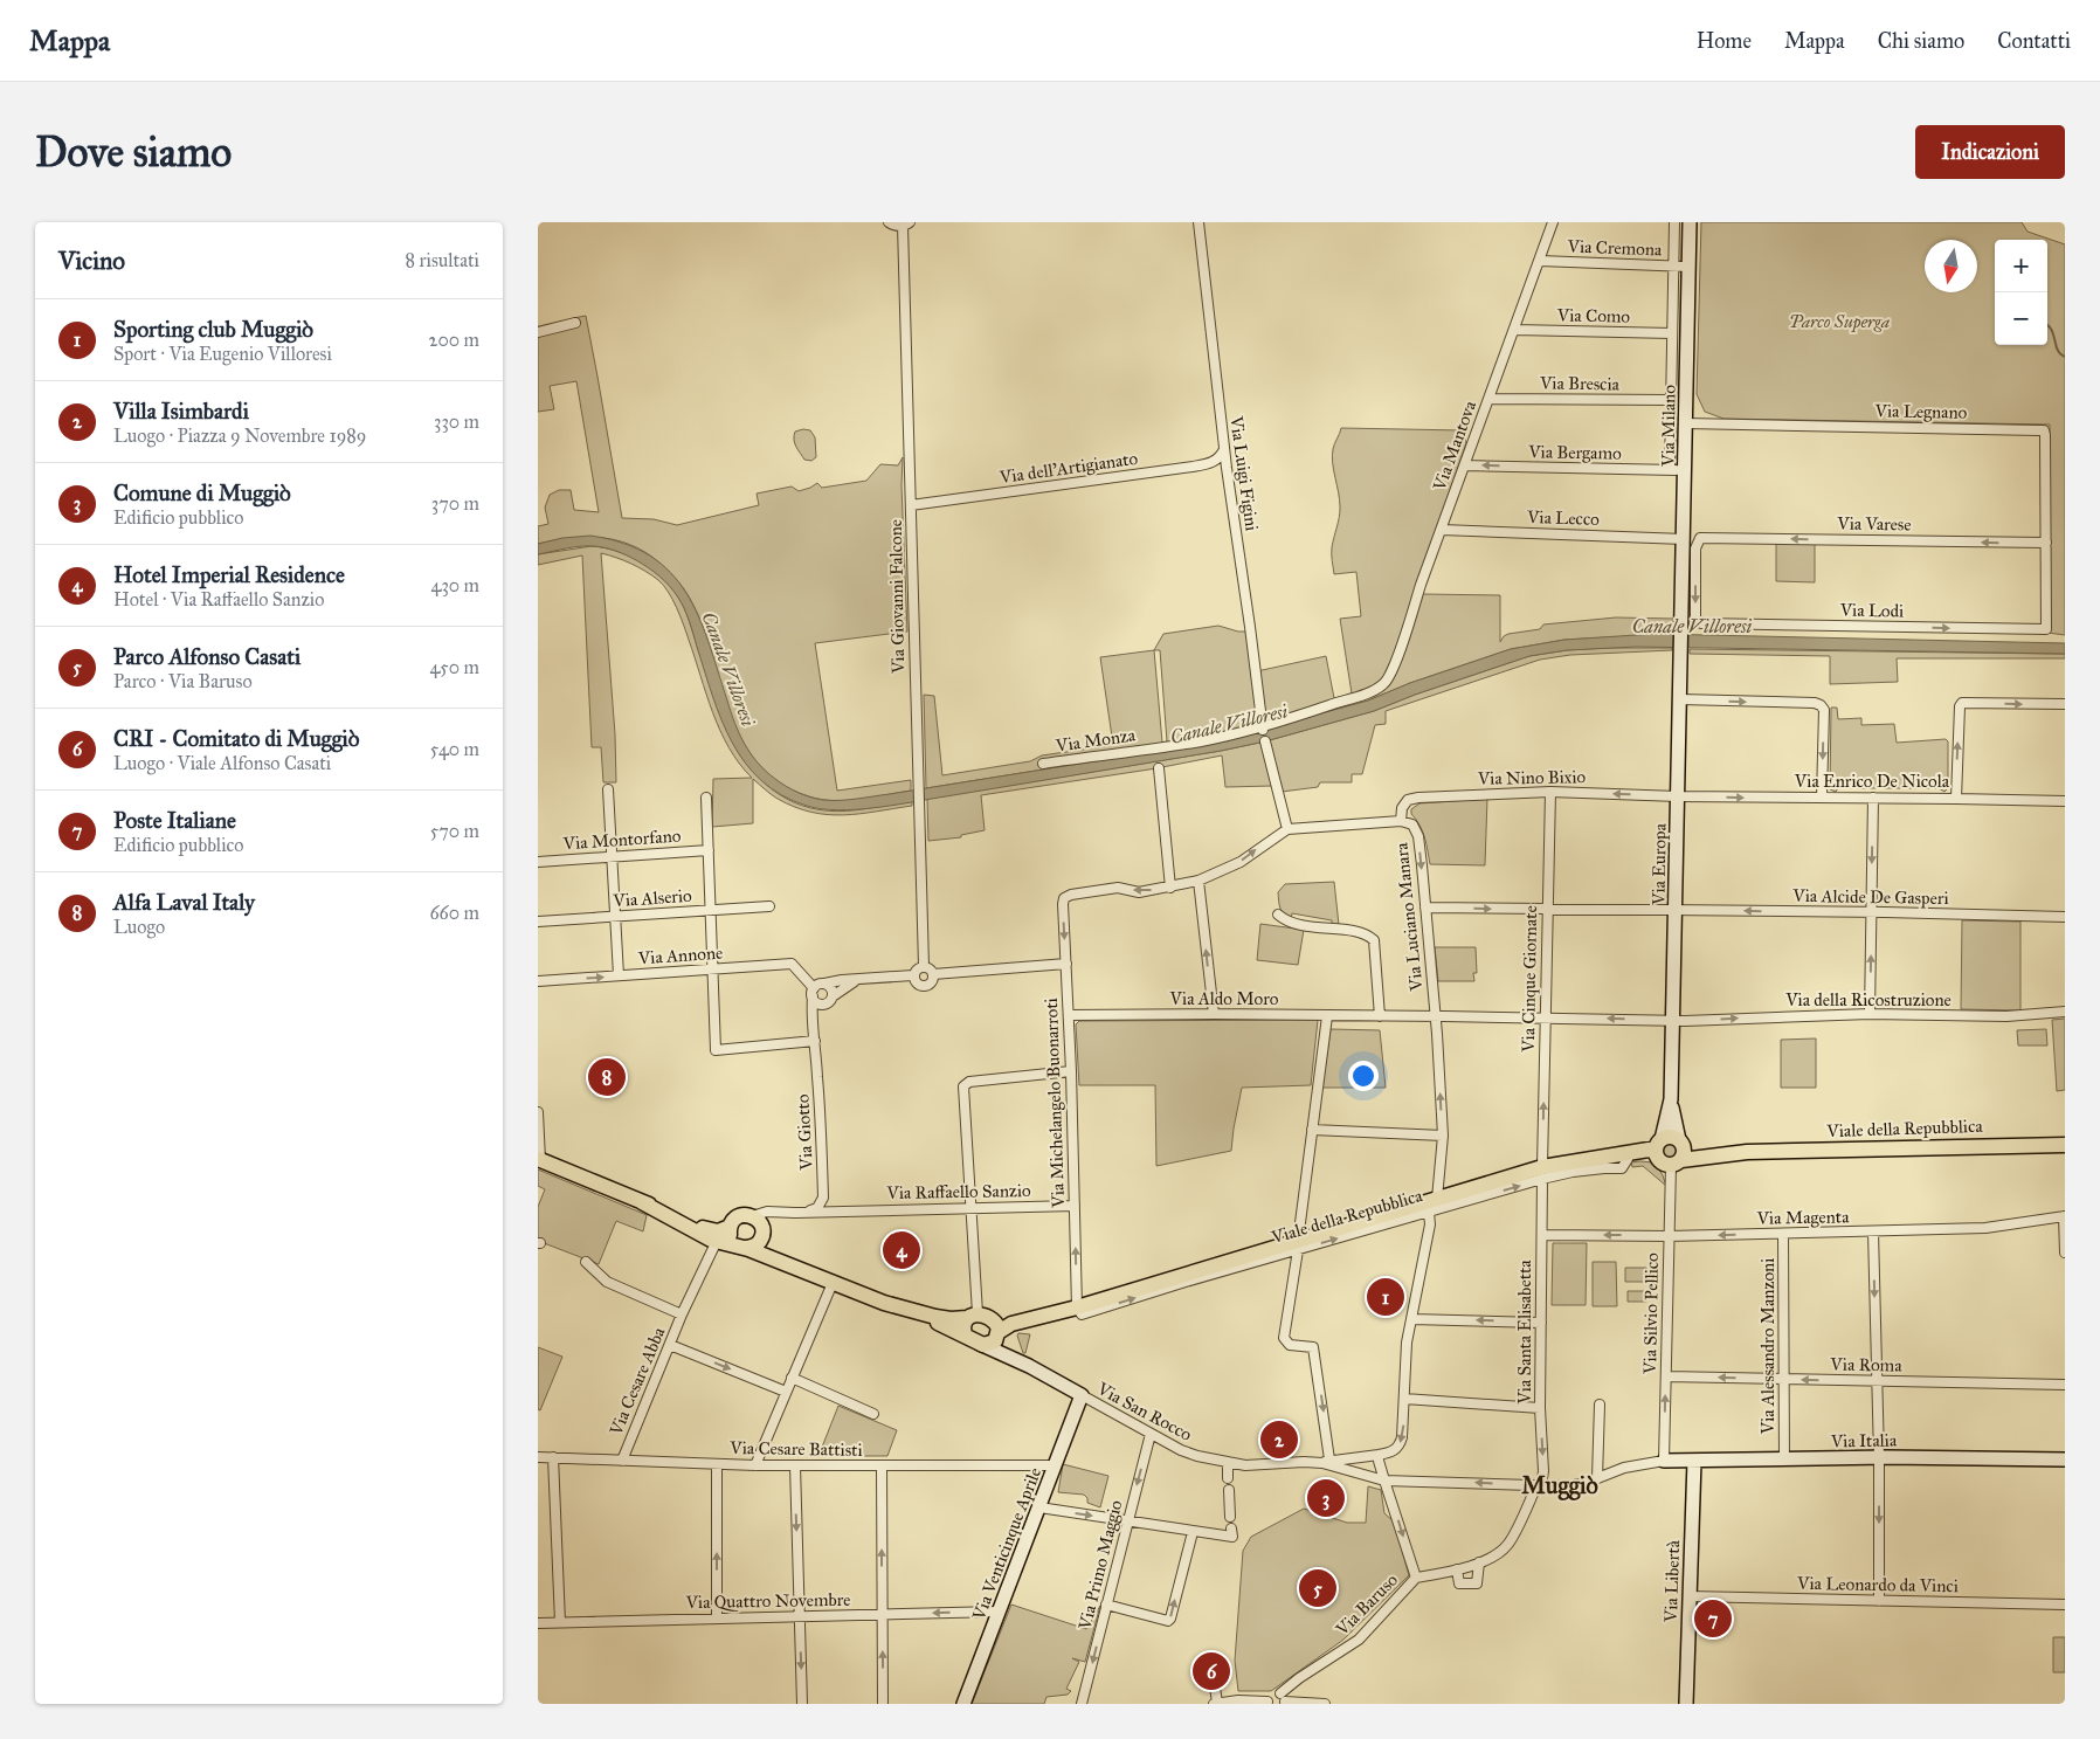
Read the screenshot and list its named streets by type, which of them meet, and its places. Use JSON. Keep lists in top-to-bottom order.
{
  "streets": {
    "main road": ["Viale della Repubblica"],
    "street": [
      "Via Cremona",
      "Via Como",
      "Via Brescia",
      "Via Legnano",
      "Via Milano",
      "Via Mantova",
      "Via Bergamo",
      "Via dell'Artigianato",
      "Via Luigi Figini",
      "Via Lecco",
      "Via Varese",
      "Via Giovanni Falcone",
      "Via Lodi",
      "Via Monza",
      "Via Nino Bixio",
      "Via Enrico De Nicola",
      "Via Montorfano",
      "Via Europa",
      "Via Alcide De Gasperi",
      "Via Alserio",
      "Via Luciano Manara",
      "Via Annone",
      "Via Cinque Giornate",
      "Via Aldo Moro",
      "Via della Ricostruzione",
      "Via Michelangelo Buonarroti",
      "Via Giotto",
      "Via Raffaello Sanzio",
      "Via Magenta",
      "Via Silvio Pellico",
      "Via Santa Elisabetta",
      "Via Alessandro Manzoni",
      "Via Roma",
      "Via Cesare Abba",
      "Via San Rocco",
      "Via Italia",
      "Via Cesare Battisti",
      "Via Venticinque Aprile",
      "Via Primo Maggio",
      "Via Libertà",
      "Via Leonardo da Vinci",
      "Via Quattro Novembre",
      "Via Baruso"
    ]
  },
  "crossings": [
    ["Via Cremona", "Via Milano"],
    ["Via Cremona", "Via Mantova"],
    ["Via Como", "Via Milano"],
    ["Via Como", "Via Mantova"],
    ["Via Brescia", "Via Milano"],
    ["Via Brescia", "Via Mantova"],
    ["Via Legnano", "Via Milano"],
    ["Via Legnano", "Via Varese"],
    ["Via Legnano", "Via Lodi"],
    ["Via Milano", "Via Bergamo"],
    ["Via Milano", "Via Lecco"],
    ["Via Milano", "Via Europa"],
    ["Via Mantova", "Via Bergamo"],
    ["Via Mantova", "Via Lecco"],
    ["Via Mantova", "Via Monza"],
    ["Via dell'Artigianato", "Via Luigi Figini"],
    ["Via dell'Artigianato", "Via Giovanni Falcone"],
    ["Via Luigi Figini", "Via Monza"],
    ["Via Varese", "Via Lodi"],
    ["Via Nino Bixio", "Via Enrico De Nicola"],
    ["Via Nino Bixio", "Via Europa"],
    ["Via Nino Bixio", "Via Luciano Manara"],
    ["Via Nino Bixio", "Via Cinque Giornate"],
    ["Via Enrico De Nicola", "Via Europa"],
    ["Via Europa", "Via Alcide De Gasperi"],
    ["Via Europa", "Via della Ricostruzione"],
    ["Via Europa", "Viale della Repubblica"],
    ["Via Europa", "Via Silvio Pellico"],
    ["Via Alcide De Gasperi", "Via Luciano Manara"],
    ["Via Alcide De Gasperi", "Via Cinque Giornate"],
    ["Via Luciano Manara", "Via Aldo Moro"],
    ["Via Luciano Manara", "Viale della Repubblica"],
    ["Via Annone", "Via Giotto"],
    ["Via Cinque Giornate", "Via Aldo Moro"],
    ["Via Cinque Giornate", "Via della Ricostruzione"],
    ["Via Cinque Giornate", "Viale della Repubblica"],
    ["Via Cinque Giornate", "Via Santa Elisabetta"],
    ["Via Aldo Moro", "Via della Ricostruzione"],
    ["Via Aldo Moro", "Via Michelangelo Buonarroti"],
    ["Via Michelangelo Buonarroti", "Viale della Repubblica"],
    ["Via Michelangelo Buonarroti", "Via Raffaello Sanzio"],
    ["Viale della Repubblica", "Via Silvio Pellico"],
    ["Viale della Repubblica", "Via Santa Elisabetta"],
    ["Via Magenta", "Via Silvio Pellico"],
    ["Via Magenta", "Via Santa Elisabetta"],
    ["Via Magenta", "Via Alessandro Manzoni"],
    ["Via Silvio Pellico", "Via Roma"],
    ["Via Silvio Pellico", "Via Italia"],
    ["Via Alessandro Manzoni", "Via Roma"],
    ["Via Alessandro Manzoni", "Via Italia"],
    ["Via Cesare Abba", "Via Cesare Battisti"],
    ["Via San Rocco", "Via Venticinque Aprile"],
    ["Via San Rocco", "Via Primo Maggio"],
    ["Via Italia", "Via Libertà"],
    ["Via Cesare Battisti", "Via Venticinque Aprile"],
    ["Via Venticinque Aprile", "Via Quattro Novembre"],
    ["Via Libertà", "Via Leonardo da Vinci"]
  ],
  "one_way": [
    "Via Bergamo",
    "Via Varese",
    "Via Nino Bixio",
    "Via Enrico De Nicola",
    "Via Cinque Giornate",
    "Via Magenta",
    "Via Roma",
    "Via Primo Maggio"
  ],
  "districts": ["Muggiò"],
  "water": ["Canale Villoresi"],
  "parks": ["Parco Superga"],
  "north": "bottom",
  "page": {
    "header": "Mappa",
    "nav": [
      "Home",
      "Mappa",
      "Chi siamo",
      "Contatti"
    ],
    "buttons": "Indicazioni",
    "title": "Dove siamo",
    "heading": ["Vicino", "8 risultati"],
    "map_buttons": ["+", "−"],
    "list": [
      {
        "mark": "1",
        "name": "Sporting club Muggiò",
        "note": "Sport · Via Eugenio Villoresi",
        "value": "200 m"
      },
      {
        "mark": "2",
        "name": "Villa Isimbardi",
        "note": "Luogo · Piazza 9 Novembre 1989",
        "value": "330 m"
      },
      {
        "mark": "3",
        "name": "Comune di Muggiò",
        "note": "Edificio pubblico",
        "value": "370 m"
      },
      {
        "mark": "4",
        "name": "Hotel Imperial Residence",
        "note": "Hotel · Via Raffaello Sanzio",
        "value": "430 m"
      },
      {
        "mark": "5",
        "name": "Parco Alfonso Casati",
        "note": "Parco · Via Baruso",
        "value": "450 m"
      },
      {
        "mark": "6",
        "name": "CRI - Comitato di Muggiò",
        "note": "Luogo · Viale Alfonso Casati",
        "value": "540 m"
      },
      {
        "mark": "7",
        "name": "Poste Italiane",
        "note": "Edificio pubblico",
        "value": "570 m"
      },
      {
        "mark": "8",
        "name": "Alfa Laval Italy",
        "note": "Luogo",
        "value": "660 m"
      }
    ],
    "pins": [
      "8",
      "4",
      "1",
      "2",
      "3",
      "5",
      "7",
      "6"
    ]
  }
}
